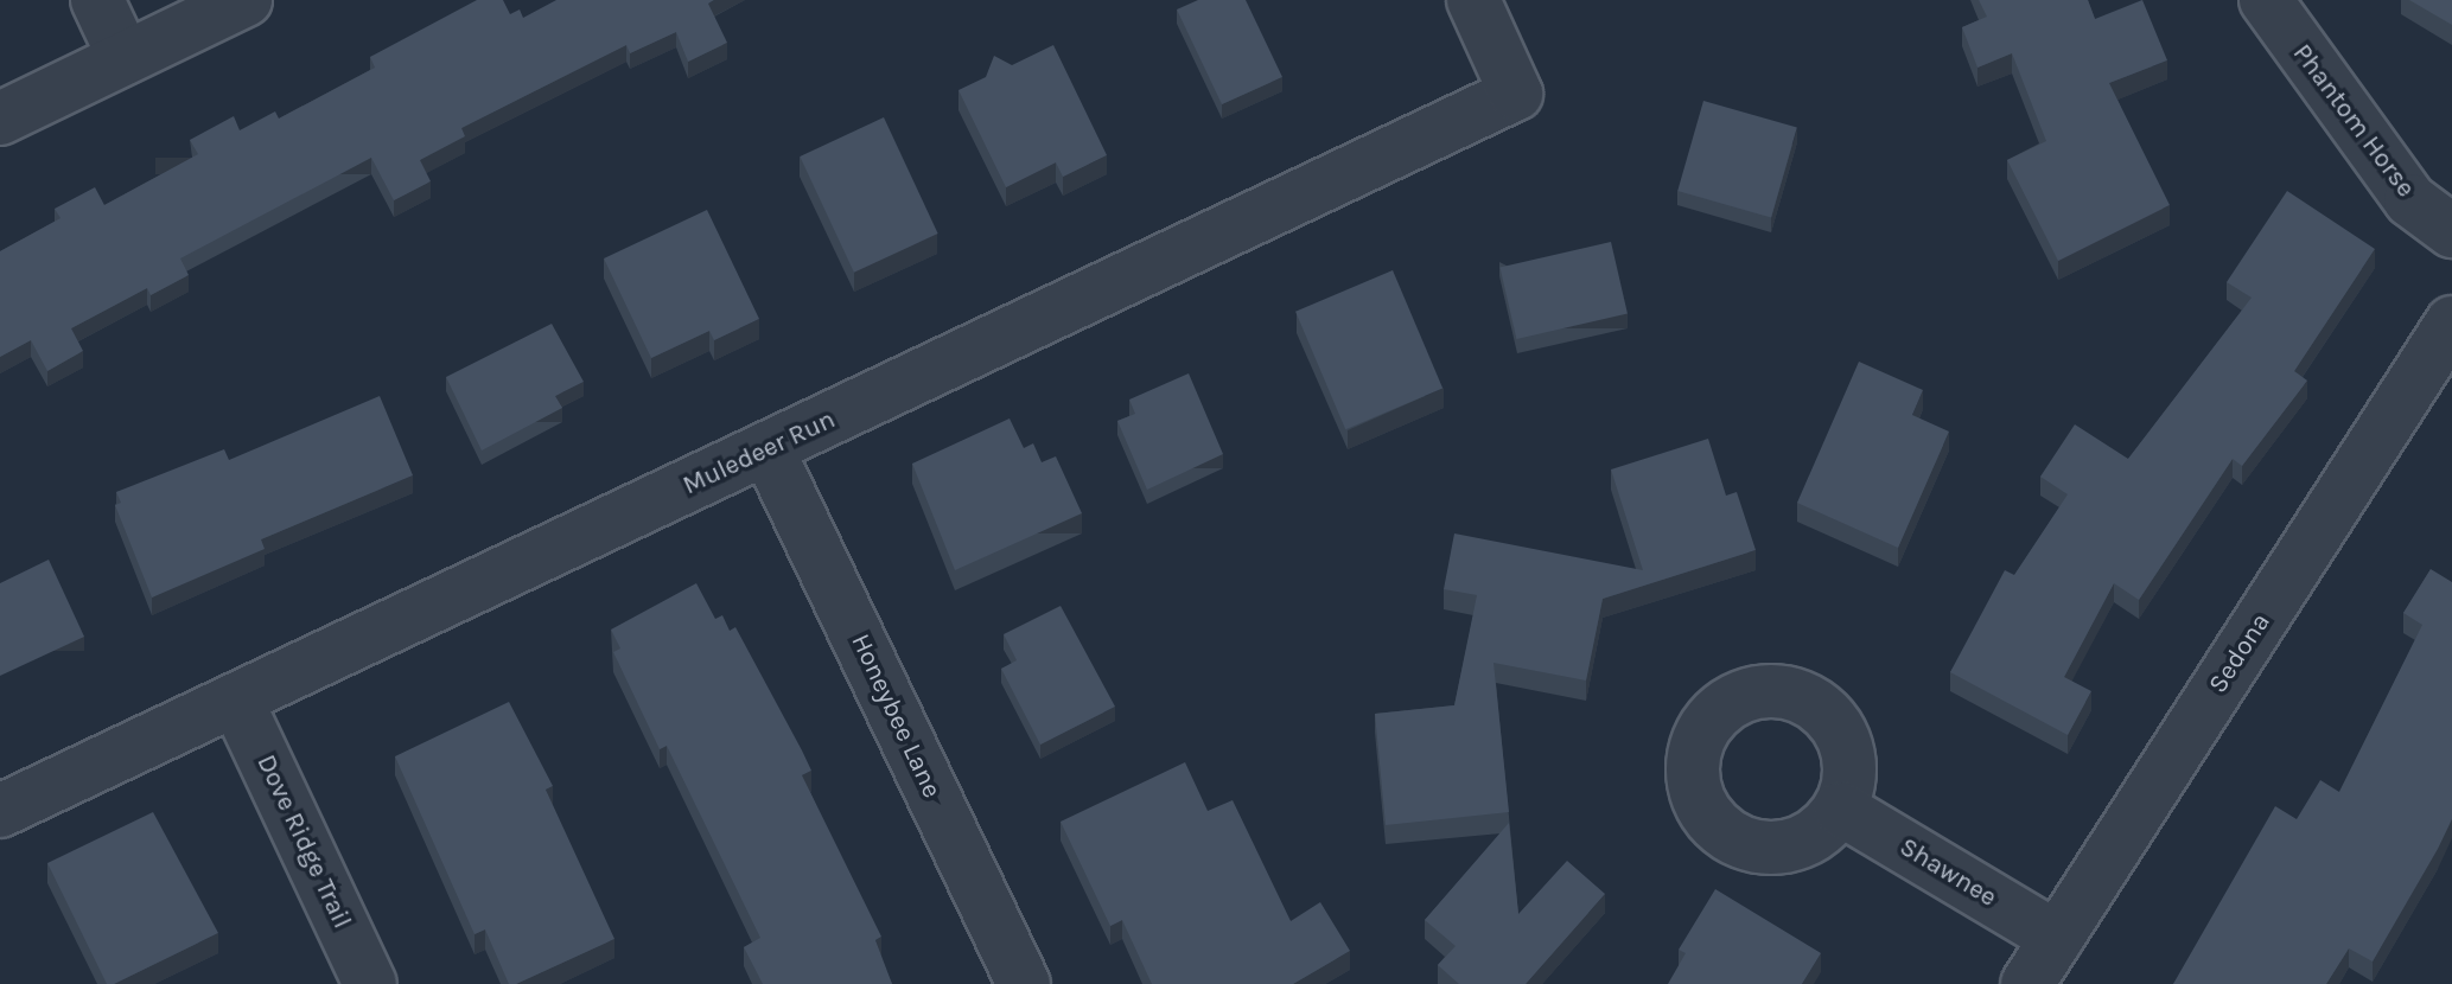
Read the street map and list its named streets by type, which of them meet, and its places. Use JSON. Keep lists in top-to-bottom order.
{
  "streets": {
    "street": [
      "Phantom Horse",
      "Muledeer Run",
      "Sedona",
      "Honeybee Lane",
      "Dove Ridge Trail",
      "Shawnee"
    ]
  },
  "crossings": [
    ["Muledeer Run", "Honeybee Lane"],
    ["Muledeer Run", "Dove Ridge Trail"],
    ["Sedona", "Shawnee"]
  ]
}
